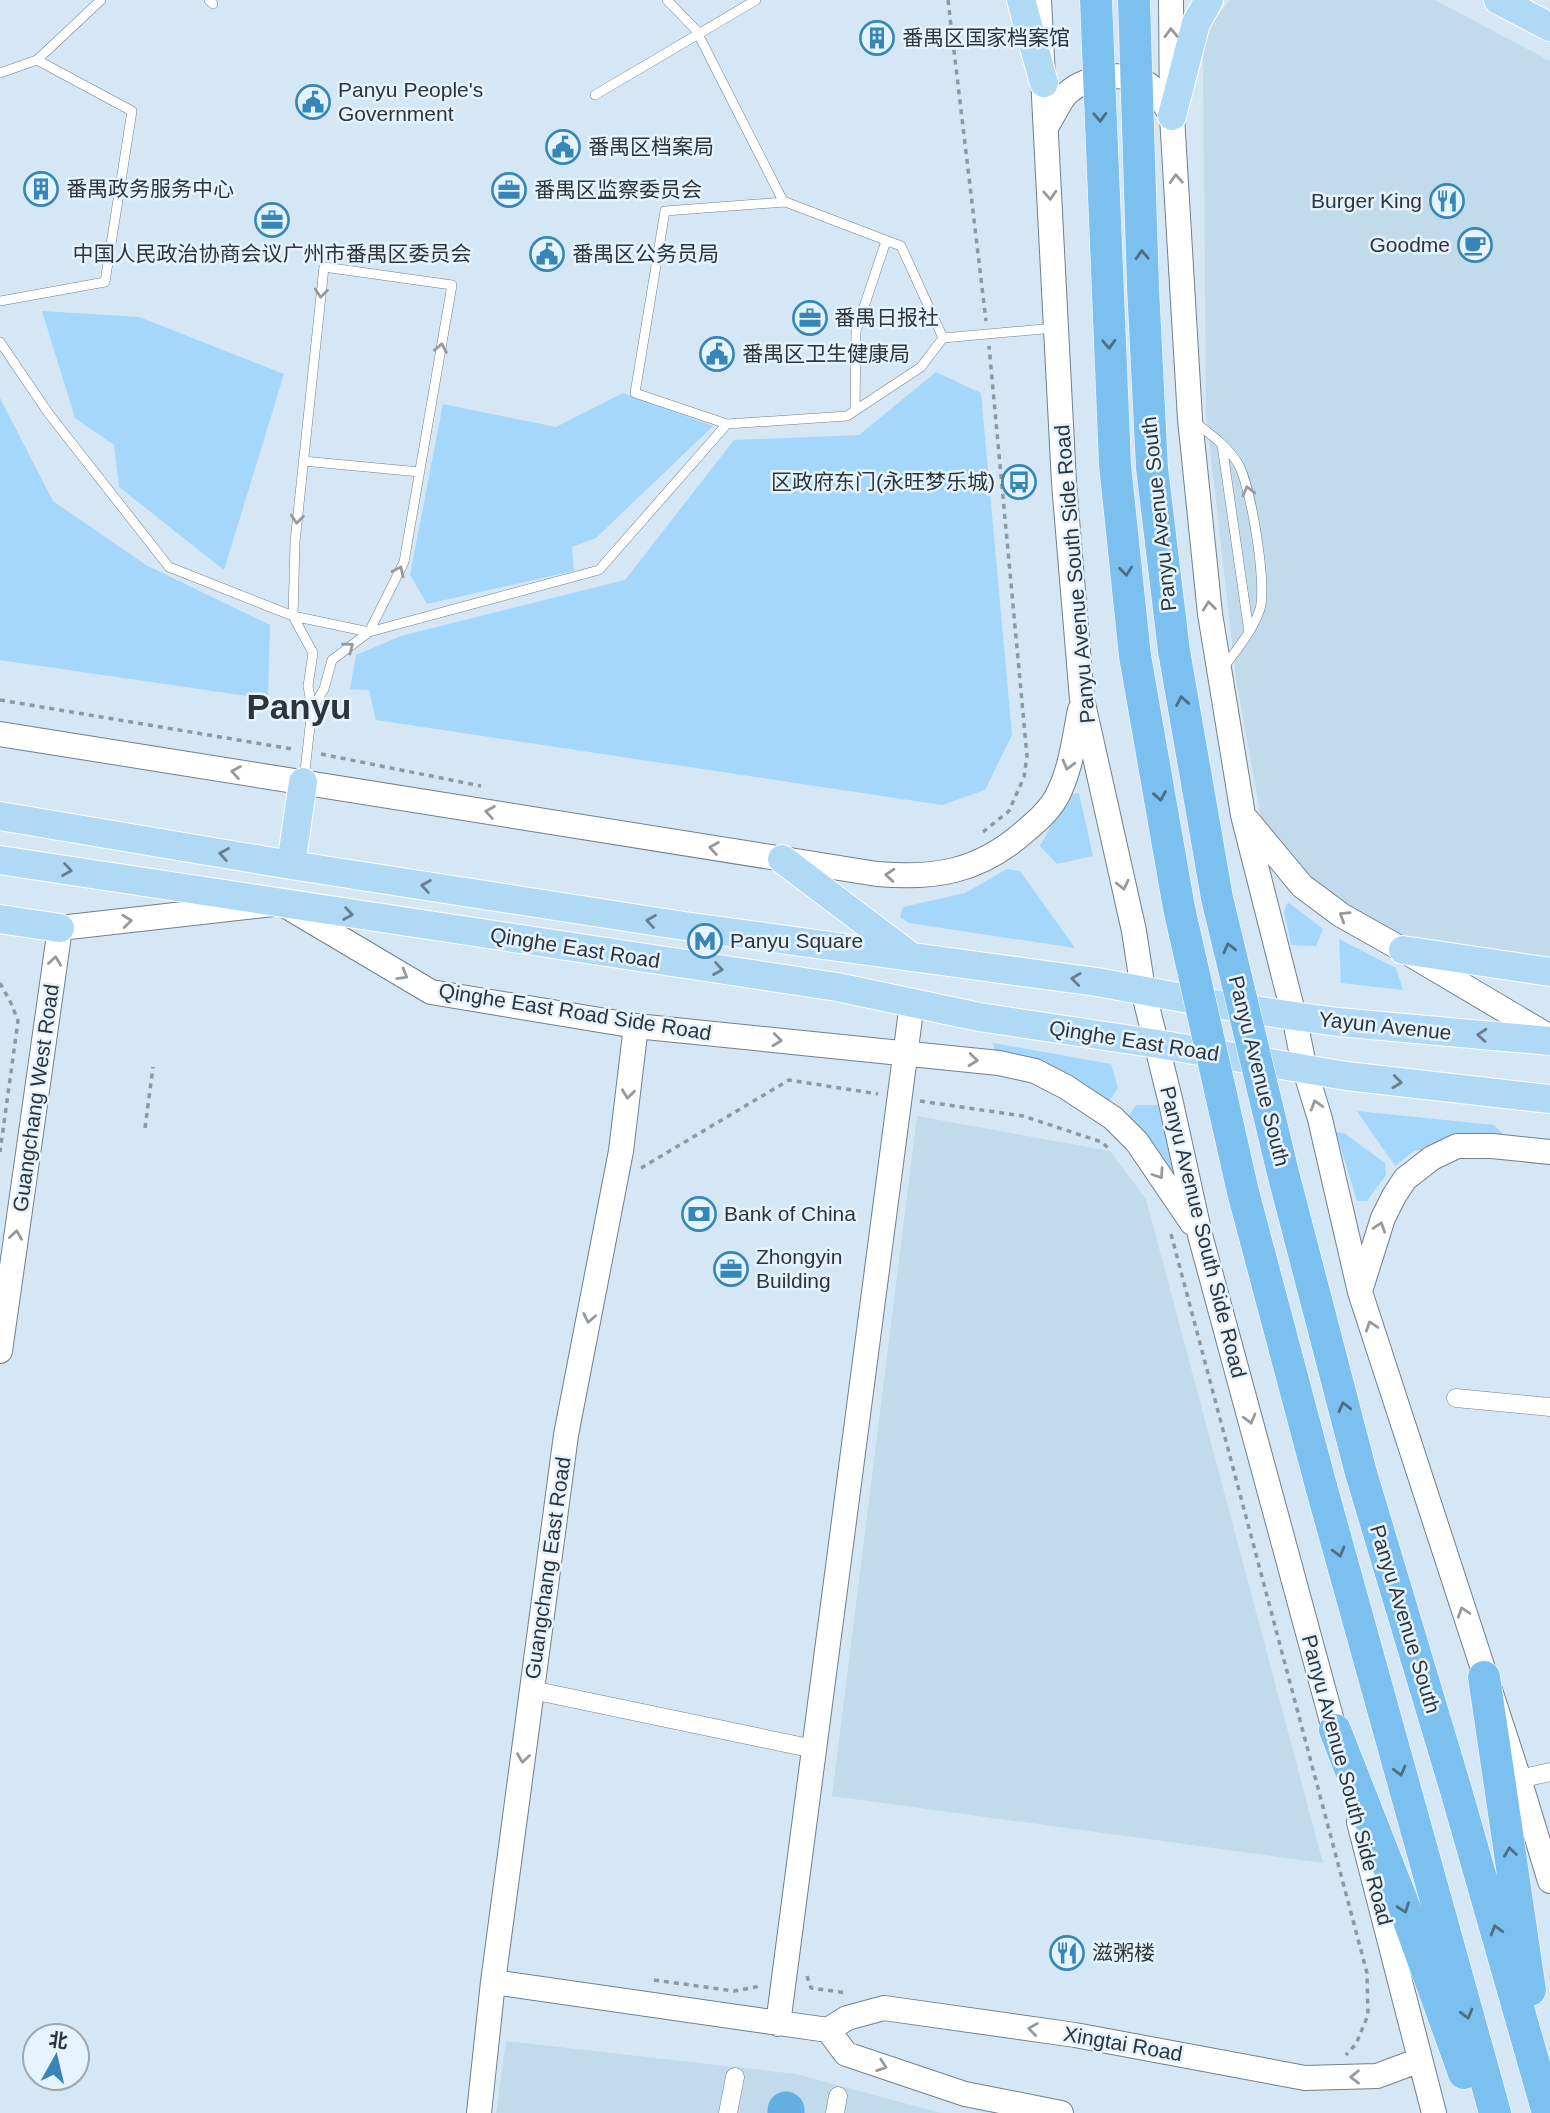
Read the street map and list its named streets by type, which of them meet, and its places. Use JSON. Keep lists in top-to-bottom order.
{
  "streets": {
    "highway": ["Panyu Avenue South"],
    "main road": [
      "Panyu Avenue South Side Road",
      "Qinghe East Road",
      "Qinghe East Road Side Road",
      "Yayun Avenue",
      "Guangchang West Road",
      "Guangchang East Road",
      "Xingtai Road"
    ]
  },
  "crossings": [
    ["Panyu Avenue South Side Road", "Qinghe East Road"],
    ["Panyu Avenue South Side Road", "Qinghe East Road Side Road"],
    ["Panyu Avenue South Side Road", "Xingtai Road"],
    ["Qinghe East Road", "Qinghe East Road Side Road"],
    ["Qinghe East Road", "Yayun Avenue"],
    ["Qinghe East Road Side Road", "Guangchang East Road"]
  ],
  "one_way": ["Guangchang West Road", "Guangchang East Road"],
  "districts": ["Panyu"],
  "places": {
    "building": ["番禺区国家档案馆", "番禺政务服务中心"],
    "public building": [
      "Panyu People's Government",
      "番禺区档案局",
      "番禺区公务员局",
      "番禺区卫生健康局"
    ],
    "office": [
      "番禺区监察委员会",
      "中国人民政治协商会议广州市番禺区委员会",
      "番禺日报社",
      "Zhongyin Building"
    ],
    "restaurant": ["Burger King", "滋粥楼"],
    "cafe": ["Goodme"],
    "bus stop": ["区政府东门(永旺梦乐城)"],
    "metro station": ["Panyu Square"],
    "bank": ["Bank of China"]
  },
  "north": "top"
}
